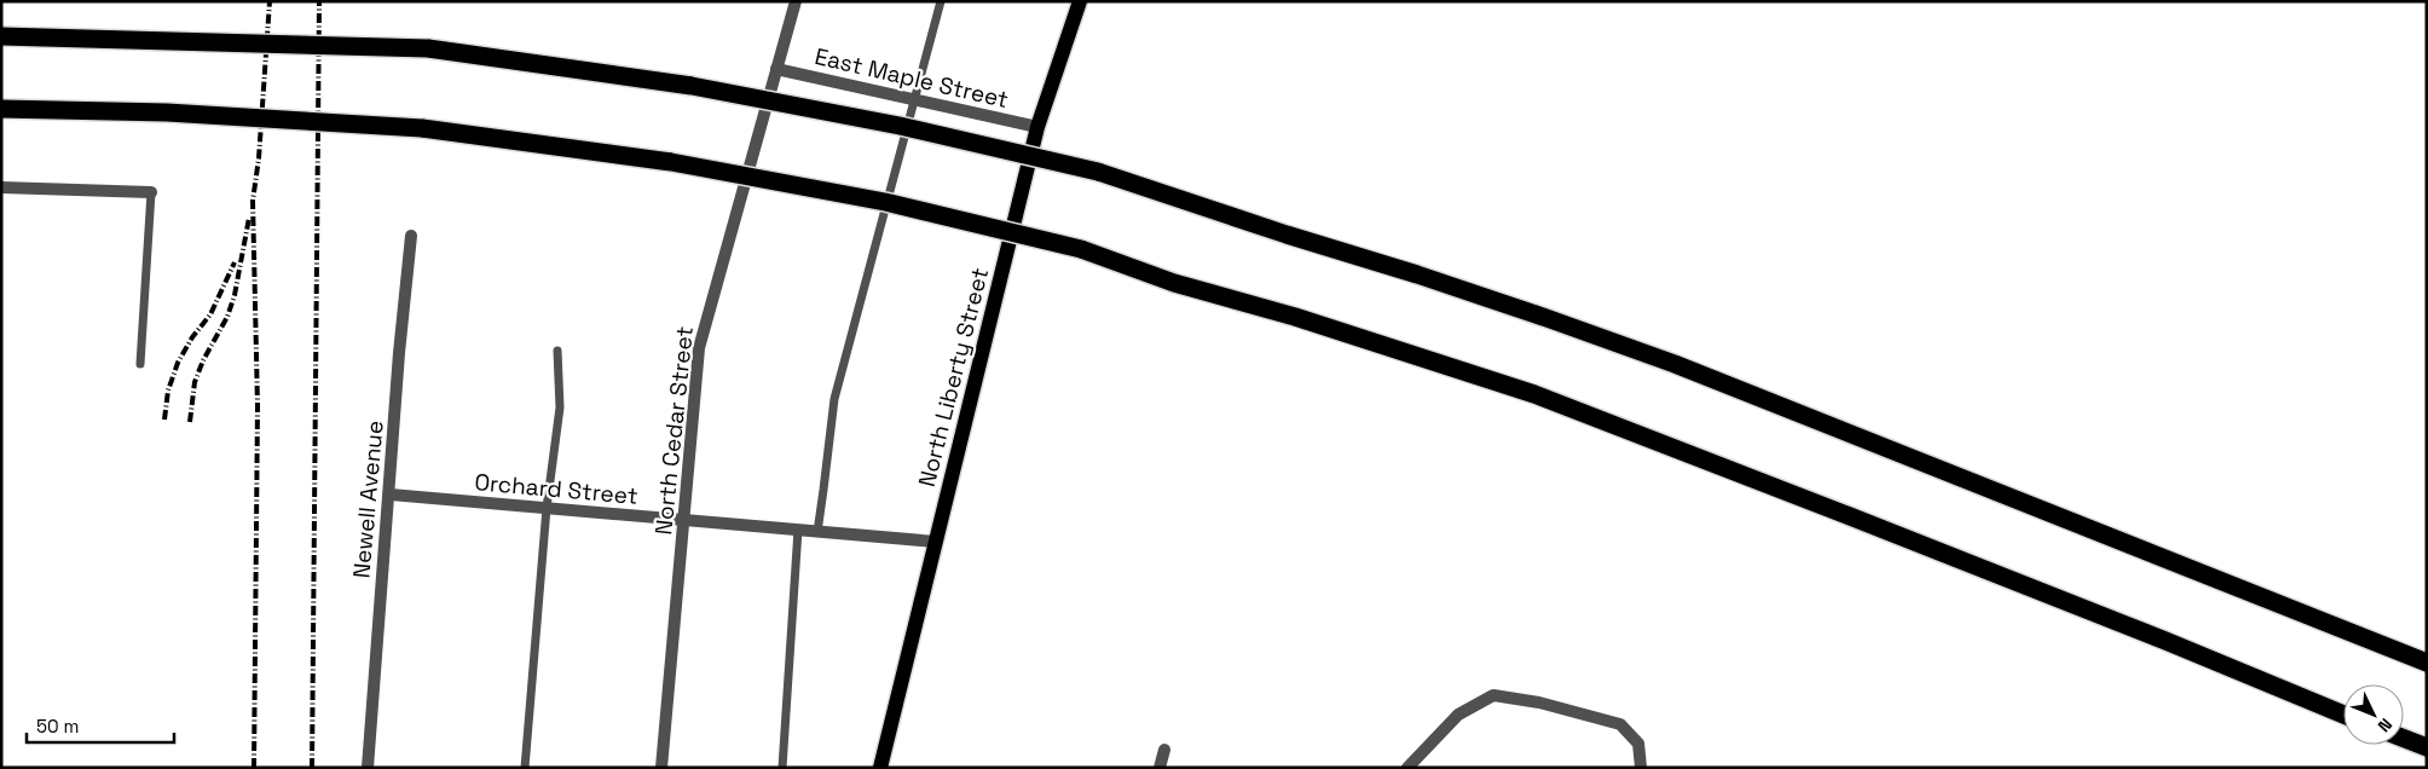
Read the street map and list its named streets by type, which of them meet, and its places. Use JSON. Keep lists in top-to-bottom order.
{
  "streets": {
    "main road": ["North Liberty Street"],
    "street": [
      "East Maple Street",
      "North Cedar Street",
      "Orchard Street",
      "Newell Avenue"
    ]
  },
  "crossings": [
    ["East Maple Street", "North Liberty Street"],
    ["East Maple Street", "North Cedar Street"],
    ["North Liberty Street", "Orchard Street"],
    ["North Cedar Street", "Orchard Street"],
    ["Orchard Street", "Newell Avenue"]
  ],
  "scale_bar": "50 m",
  "north": "bottom right"
}
